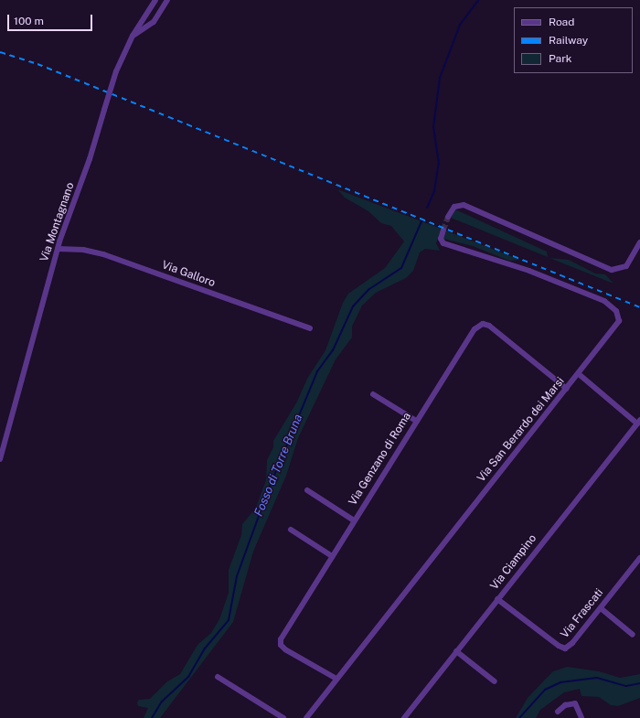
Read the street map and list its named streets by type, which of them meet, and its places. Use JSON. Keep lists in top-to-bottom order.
{
  "streets": {
    "street": [
      "Via Montagnano",
      "Via Galloro",
      "Via San Berardo dei Marsi",
      "Via Genzano di Roma",
      "Via Ciampino",
      "Via Frascati"
    ]
  },
  "crossings": [
    ["Via Montagnano", "Via Galloro"],
    ["Via San Berardo dei Marsi", "Via Genzano di Roma"],
    ["Via Ciampino", "Via Frascati"]
  ],
  "water": ["Fosso di Torre Bruna"],
  "legend": ["Road", "Railway", "Park"],
  "scale_bar": "100 m"
}
